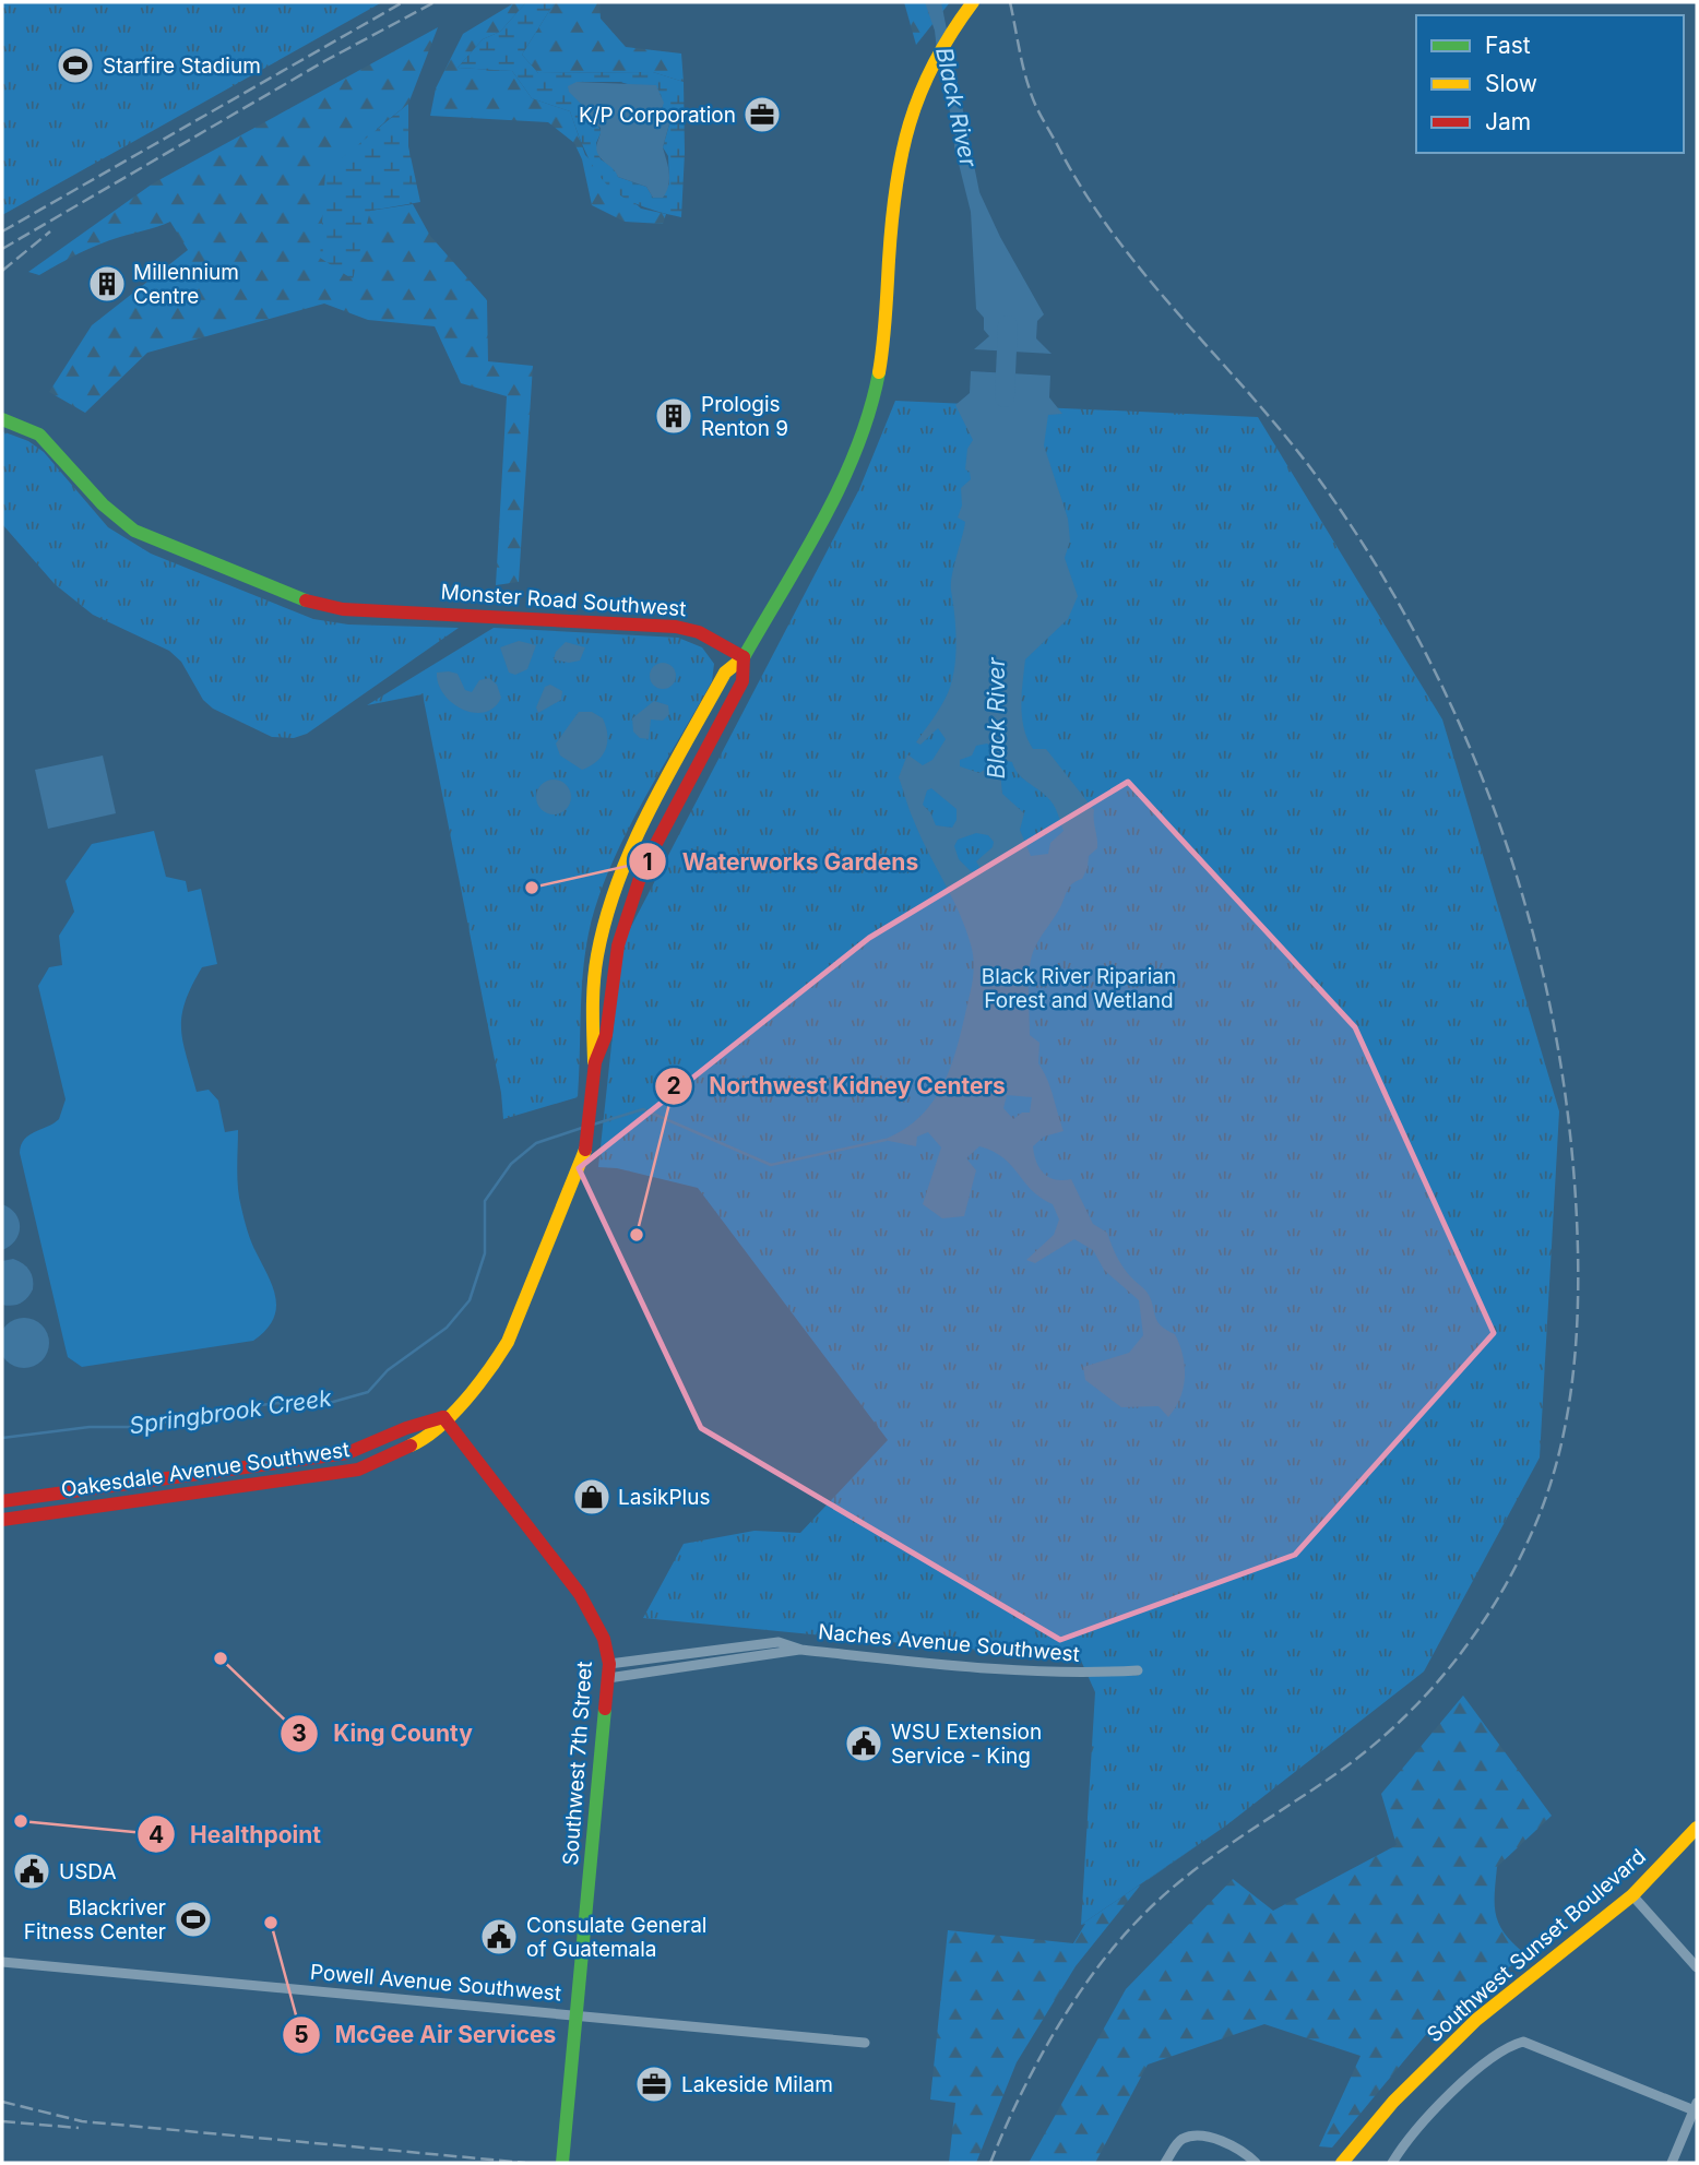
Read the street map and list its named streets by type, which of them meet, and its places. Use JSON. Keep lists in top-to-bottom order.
{
  "streets": {
    "street": [
      "Monster Road Southwest",
      "Oakesdale Avenue Southwest",
      "Naches Avenue Southwest",
      "Southwest 7th Street",
      "Southwest Sunset Boulevard",
      "Powell Avenue Southwest"
    ]
  },
  "crossings": [
    ["Monster Road Southwest", "Oakesdale Avenue Southwest"],
    ["Oakesdale Avenue Southwest", "Southwest 7th Street"],
    ["Naches Avenue Southwest", "Southwest 7th Street"],
    ["Southwest 7th Street", "Powell Avenue Southwest"]
  ],
  "water": ["Black River", "Springbrook Creek"],
  "parks": ["Black River Riparian Forest and Wetland"],
  "places": {
    "sports": ["Starfire Stadium", "Blackriver Fitness Center"],
    "office": ["K/P Corporation", "Lakeside Milam"],
    "building": ["Millennium Centre", "Prologis Renton 9"],
    "other": [
      "Waterworks Gardens",
      "Northwest Kidney Centers",
      "King County",
      "Healthpoint",
      "McGee Air Services"
    ],
    "shop": ["LasikPlus"],
    "public building": ["WSU Extension Service - King", "USDA", "Consulate General of Guatemala"]
  },
  "legend": ["Fast", "Slow", "Jam"]
}
